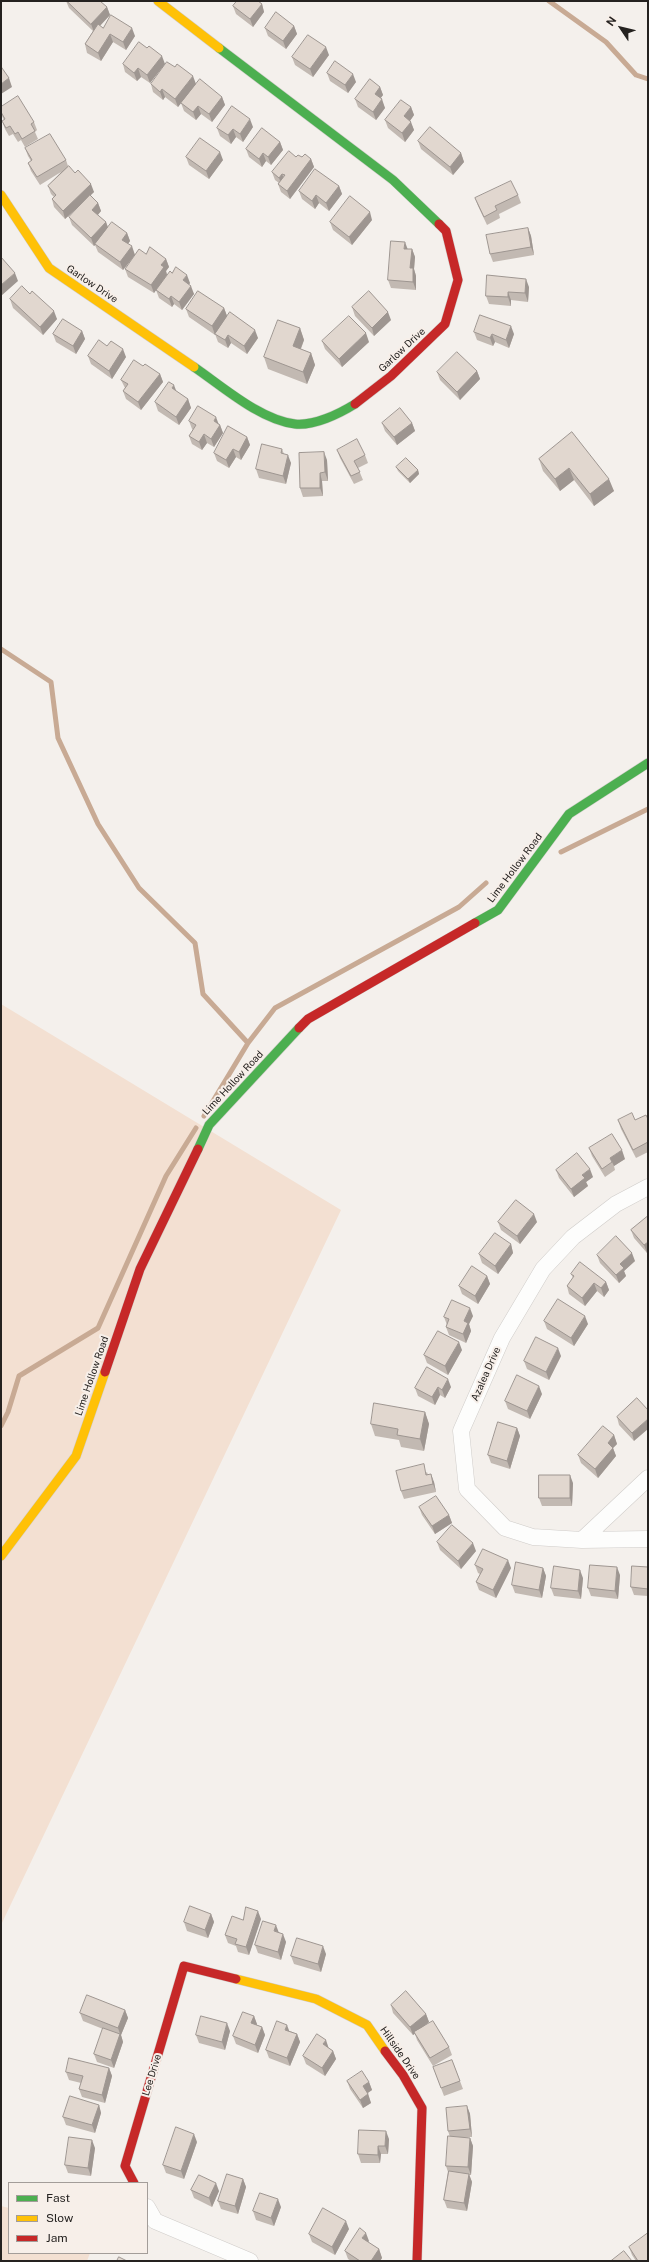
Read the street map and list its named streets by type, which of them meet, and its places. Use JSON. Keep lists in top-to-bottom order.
{
  "streets": {
    "street": [
      "Garlow Drive",
      "Lime Hollow Road",
      "Azalea Drive",
      "Hillside Drive",
      "Lee Drive"
    ]
  },
  "crossings": [
    ["Hillside Drive", "Lee Drive"]
  ],
  "legend": ["Fast", "Slow", "Jam"],
  "north": "top left"
}
